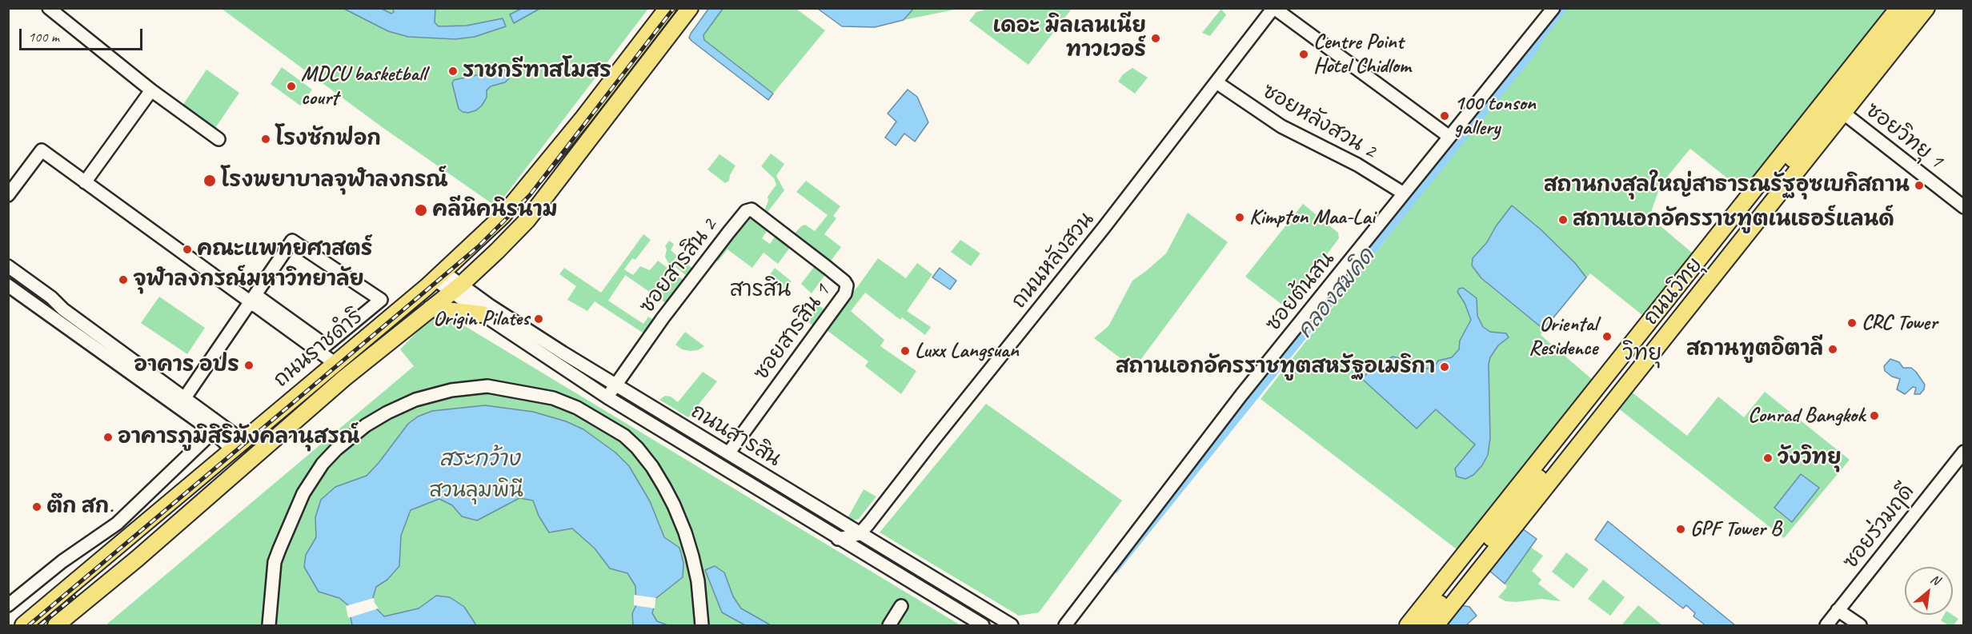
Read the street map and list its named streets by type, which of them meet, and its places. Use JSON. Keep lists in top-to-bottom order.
{
  "streets": {
    "main road": ["ถนนวิทยุ", "ถนนราชดำริ"],
    "street": [
      "ซอยหลังสวน 2",
      "ซอยวิทยุ 1",
      "ถนนหลังสวน",
      "ซอยสารสิน 2",
      "ซอยต้นสน",
      "ซอยสารสิน 1",
      "ถนนสารสิน",
      "ซอยร่วมฤดี"
    ]
  },
  "crossings": [
    ["ซอยหลังสวน 2", "ถนนหลังสวน"],
    ["ซอยหลังสวน 2", "ซอยต้นสน"],
    ["ซอยวิทยุ 1", "ถนนวิทยุ"],
    ["ถนนหลังสวน", "ถนนสารสิน"],
    ["ซอยสารสิน 2", "ซอยสารสิน 1"],
    ["ซอยสารสิน 2", "ถนนสารสิน"],
    ["ซอยสารสิน 1", "ถนนสารสิน"],
    ["ถนนราชดำริ", "ถนนสารสิน"]
  ],
  "districts": ["สารสิน", "วิทยุ"],
  "water": ["คลองสมคิด", "สระกว้าง"],
  "parks": ["สวนลุมพินี"],
  "places": [
    "เดอะ มิลเลนเนีย ทาวเวอร์",
    "Centre Point Hotel Chidlom",
    "ราชกรีฑาสโมสร",
    "MDCU basketball court",
    "100 tonson gallery",
    "โรงซักฟอก",
    "โรงพยาบาลจุฬาลงกรณ์",
    "สถานกงสุลใหญ่สาธารณรัฐอุซเบกิสถาน",
    "คลีนิคนิรนาม",
    "Kimpton Maa-Lai",
    "สถานเอกอัครราชทูตเนเธอร์แลนด์",
    "คณะแพทยศาสตร์",
    "จุฬาลงกรณ์มหาวิทยาลัย",
    "Origin Pilates",
    "CRC Tower",
    "Oriental Residence",
    "สถานทูตอิตาลี",
    "Luxx Langsuan",
    "อาคาร อปร",
    "สถานเอกอัครราชทูตสหรัฐอเมริกา",
    "Conrad Bangkok",
    "อาคารภูมิสิริมังคลานุสรณ์",
    "วังวิทยุ",
    "ตึก สก.",
    "GPF Tower B"
  ],
  "scale_bar": "100 m",
  "north": "top right"
}
